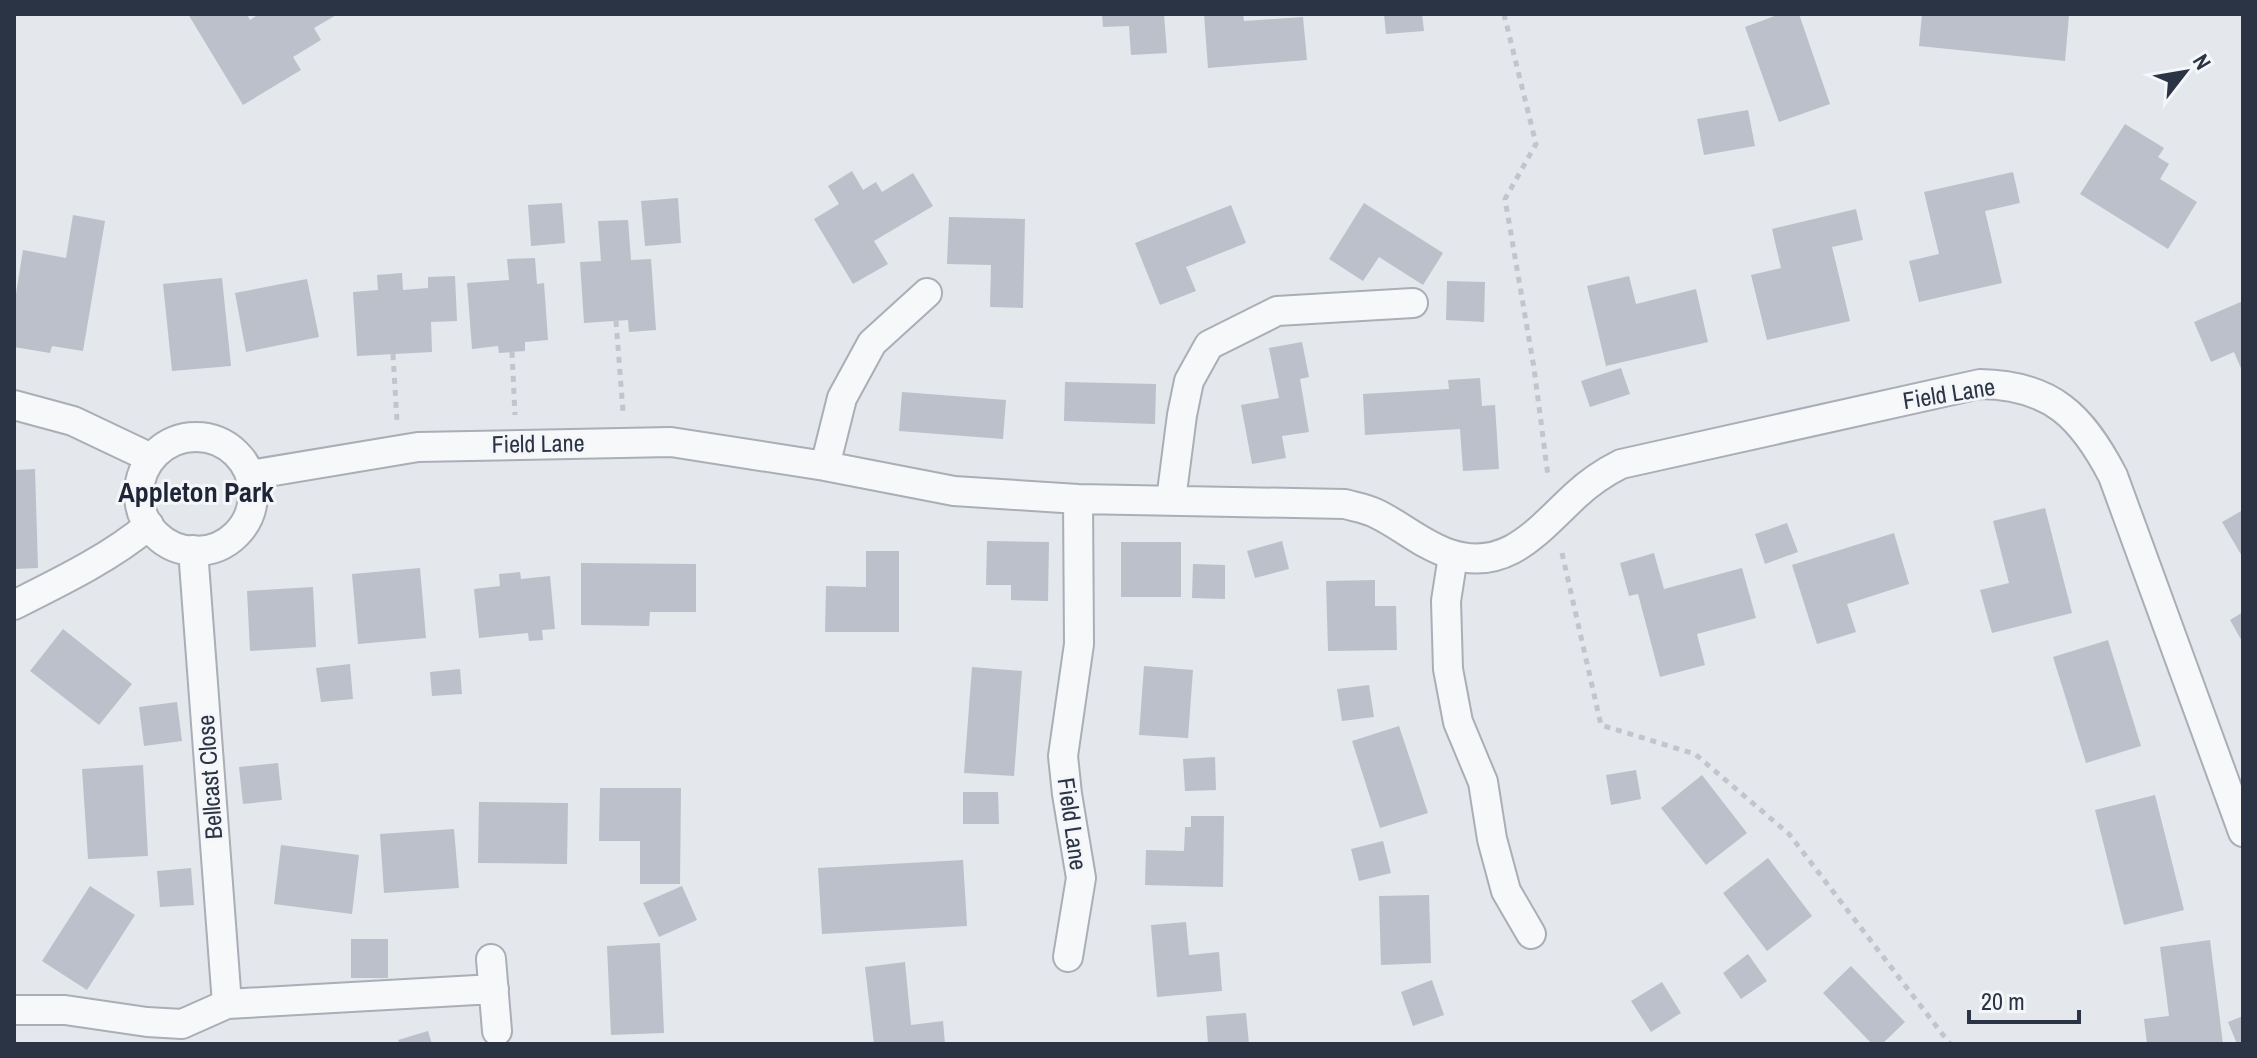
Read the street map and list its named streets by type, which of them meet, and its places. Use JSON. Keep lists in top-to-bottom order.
{
  "streets": {
    "street": ["Field Lane", "Bellcast Close"]
  },
  "crossings": [
    ["Field Lane", "Bellcast Close"]
  ],
  "districts": ["Appleton Park"],
  "scale_bar": "20 m",
  "north": "top right"
}
